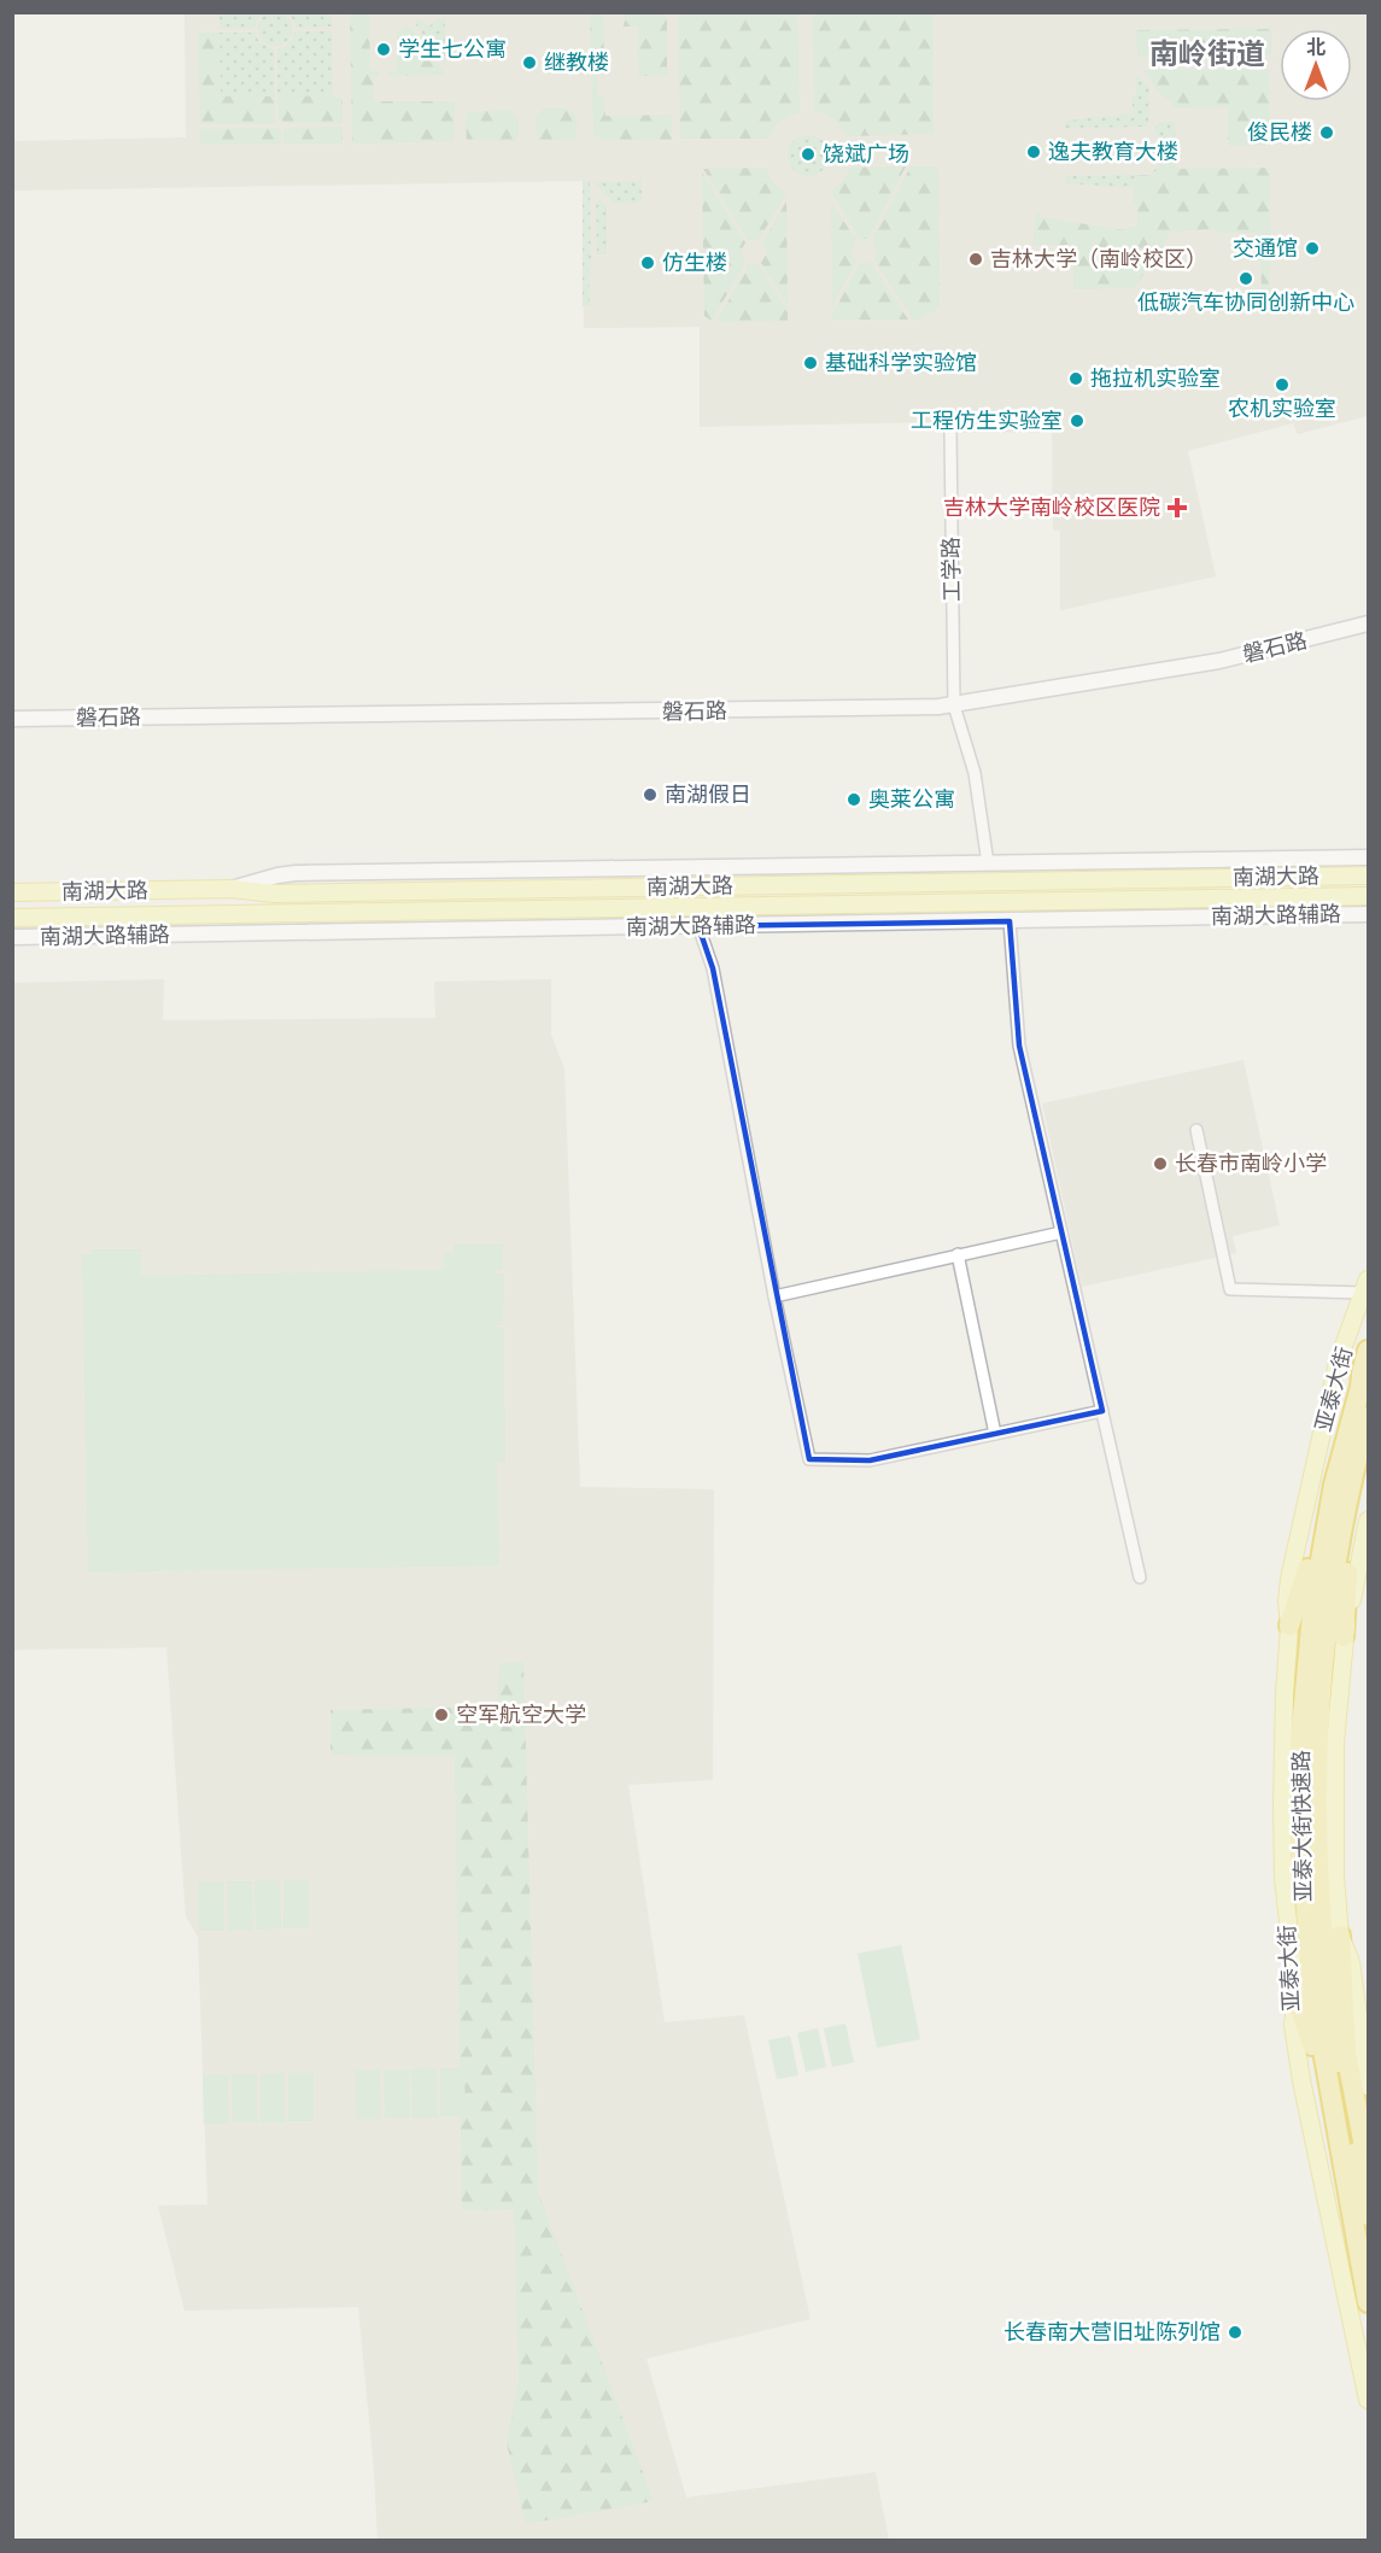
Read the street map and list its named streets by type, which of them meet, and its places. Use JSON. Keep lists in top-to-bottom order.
{
  "streets": {
    "highway": ["亚泰大街快速路"],
    "main road": ["南湖大路", "亚泰大街"],
    "street": ["工学路", "磐石路", "南湖大路辅路"]
  },
  "crossings": [
    ["工学路", "磐石路"]
  ],
  "districts": ["南岭街道"],
  "places": {
    "other": [
      "学生七公寓",
      "继教楼",
      "俊民楼",
      "逸夫教育大楼",
      "饶斌广场",
      "交通馆",
      "吉林大学（南岭校区）",
      "仿生楼",
      "低碳汽车协同创新中心",
      "基础科学实验馆",
      "拖拉机实验室",
      "农机实验室",
      "工程仿生实验室",
      "南湖假日",
      "奥莱公寓",
      "长春市南岭小学",
      "空军航空大学",
      "长春南大营旧址陈列馆"
    ],
    "health": ["吉林大学南岭校区医院"]
  },
  "north": "top"
}
